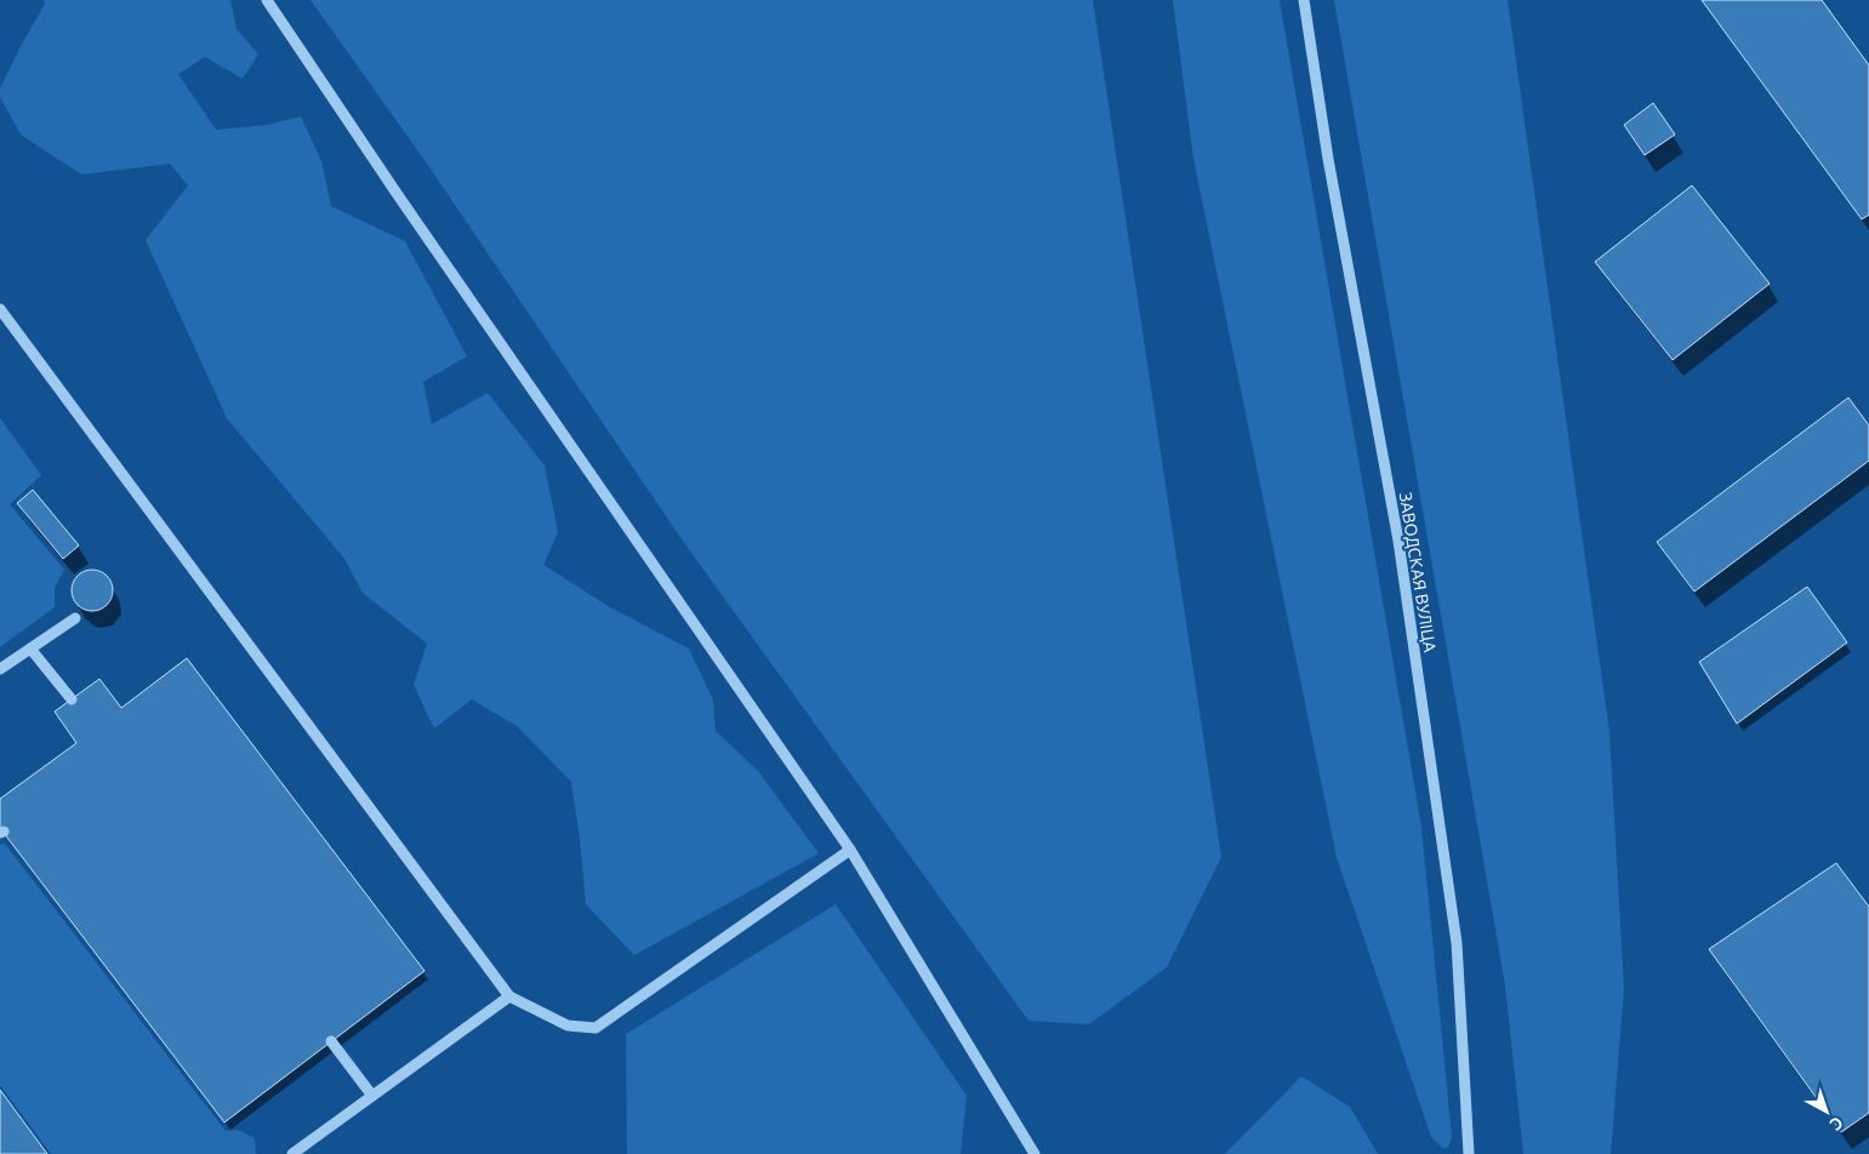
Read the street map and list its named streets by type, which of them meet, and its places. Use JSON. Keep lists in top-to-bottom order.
{
  "streets": {
    "street": ["ЗАВОДСКАЯ ВУЛІЦА"]
  },
  "north": "bottom right"
}
